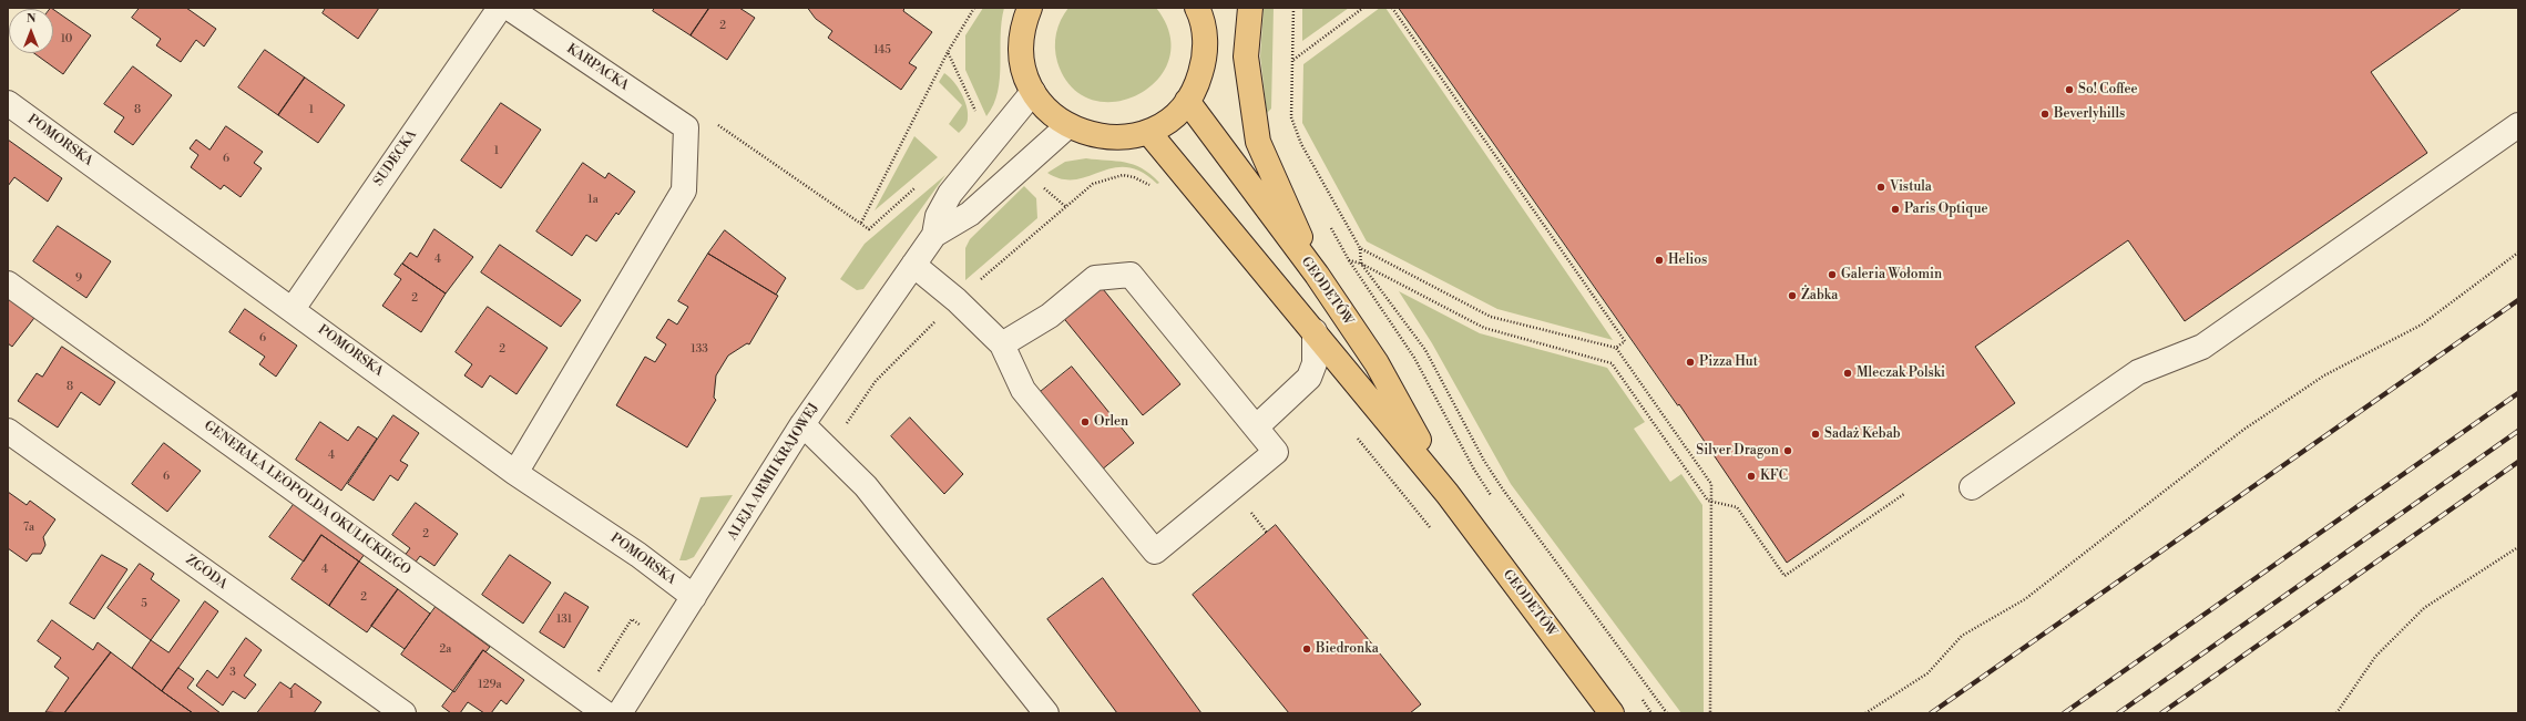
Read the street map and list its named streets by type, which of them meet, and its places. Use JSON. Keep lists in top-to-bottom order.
{
  "streets": {
    "main road": ["GEODETÓW"],
    "street": [
      "KARPACKA",
      "POMORSKA",
      "SUDECKA",
      "ALEJA ARMII KRAJOWEJ",
      "GENERAŁA LEOPOLDA OKULICKIEGO",
      "ZGODA"
    ]
  },
  "crossings": [
    ["KARPACKA", "POMORSKA"],
    ["POMORSKA", "SUDECKA"],
    ["POMORSKA", "ALEJA ARMII KRAJOWEJ"]
  ],
  "places": [
    "So! Coffee",
    "Beverlyhills",
    "Vistula",
    "Paris Optique",
    "Helios",
    "Galeria Wołomin",
    "Żabka",
    "Pizza Hut",
    "Mleczak Polski",
    "Orlen",
    "Sadaż Kebab",
    "Silver Dragon",
    "KFC",
    "Biedronka"
  ],
  "house_numbers": [
    "2",
    "10",
    "145",
    "8",
    "1",
    "1",
    "6",
    "1a",
    "4",
    "9",
    "2",
    "6",
    "2",
    "133",
    "8",
    "4",
    "6",
    "7a",
    "2",
    "4",
    "2",
    "5",
    "131",
    "2a",
    "3",
    "129a",
    "1"
  ],
  "north": "top"
}
